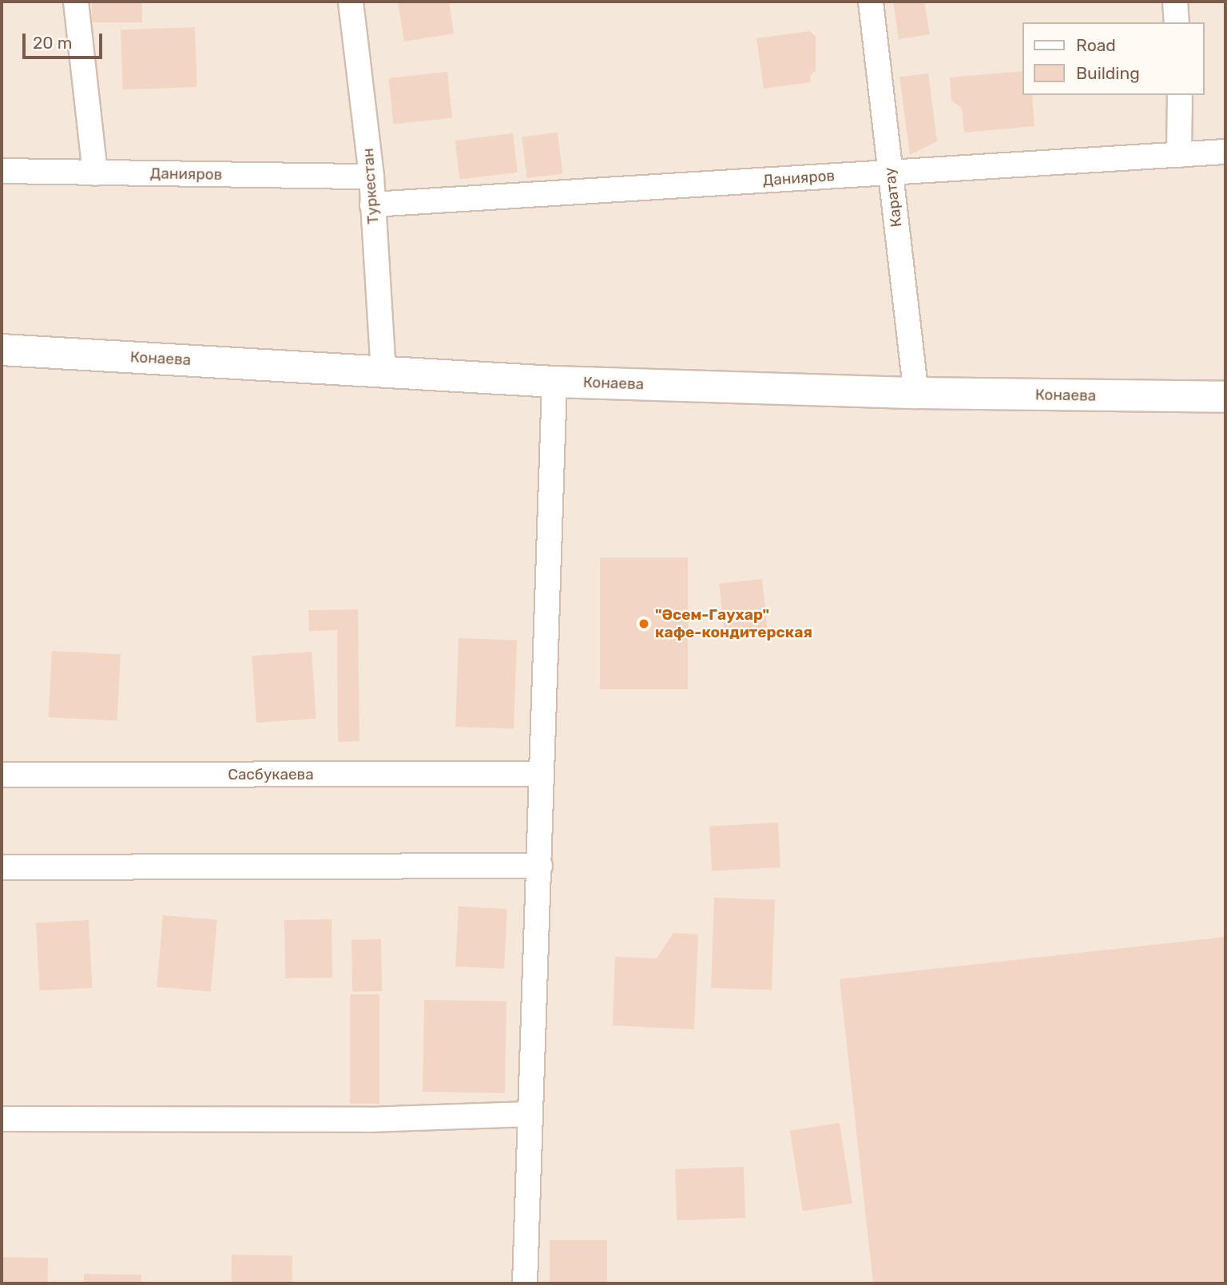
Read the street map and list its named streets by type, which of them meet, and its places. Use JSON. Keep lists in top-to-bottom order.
{
  "streets": {
    "main road": ["Конаева"],
    "street": [
      "Данияров",
      "Туркестан",
      "Каратау",
      "Сасбукаева"
    ]
  },
  "crossings": [
    ["Данияров", "Туркестан"],
    ["Данияров", "Каратау"],
    ["Туркестан", "Конаева"],
    ["Каратау", "Конаева"]
  ],
  "places": ["\"Әсем-Гаухар\" кафе-кондитерская"],
  "legend": ["Road", "Building"],
  "scale_bar": "20 m"
}
